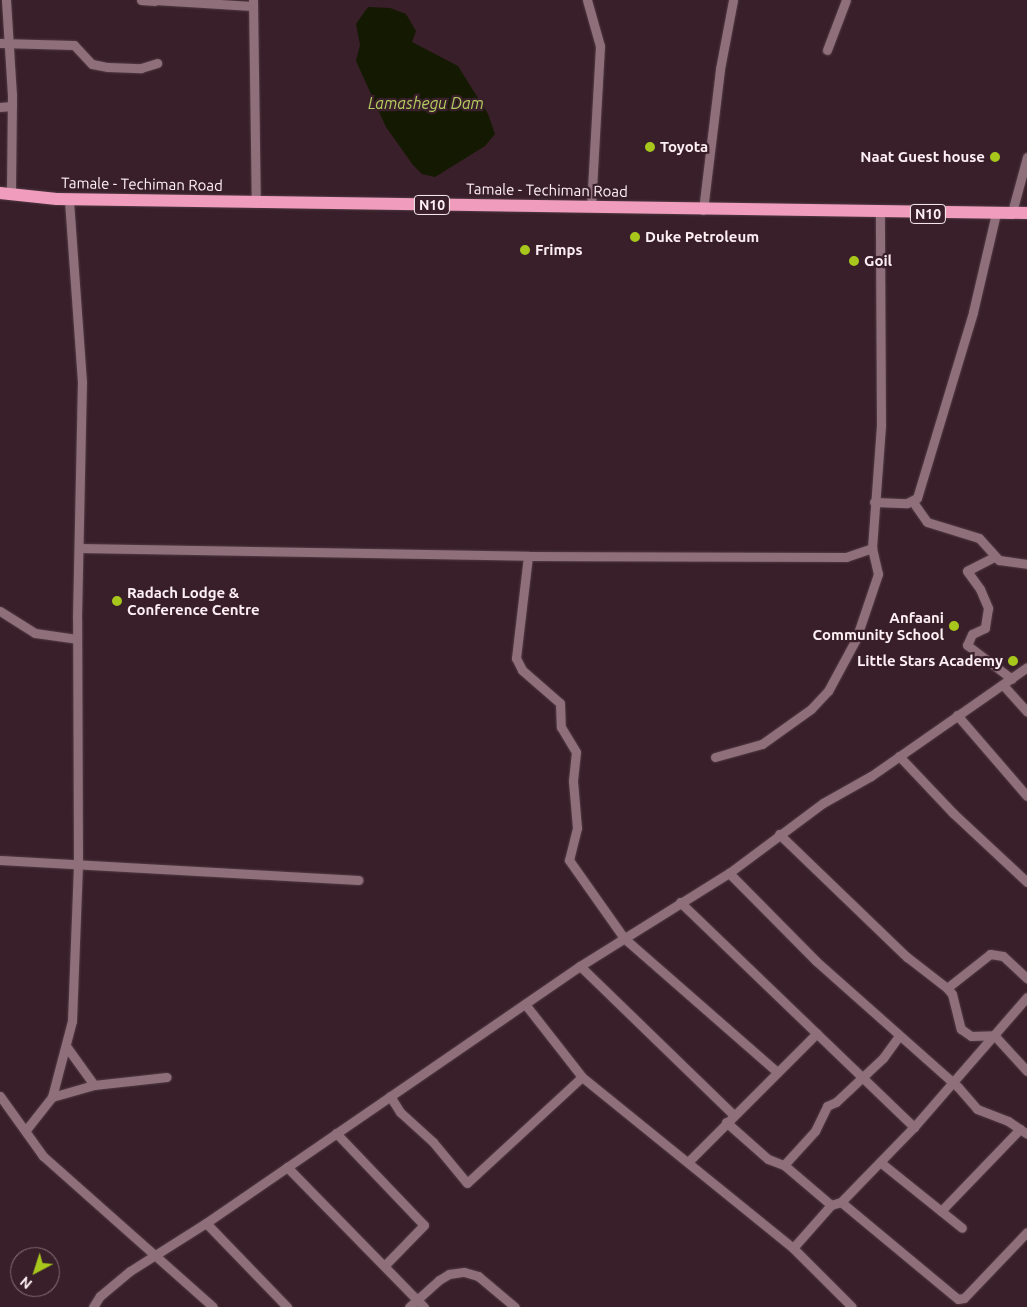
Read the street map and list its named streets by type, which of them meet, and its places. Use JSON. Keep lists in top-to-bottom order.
{
  "streets": {
    "highway": ["Tamale - Techiman Road", "N10"]
  },
  "crossings": [
    ["Tamale - Techiman Road", "N10"]
  ],
  "water": ["Lamashegu Dam"],
  "places": [
    "Toyota",
    "Naat Guest house",
    "Duke Petroleum",
    "Frimps",
    "Goil",
    "Radach Lodge & Conference Centre",
    "Anfaani Community School",
    "Little Stars Academy"
  ],
  "north": "bottom left"
}
